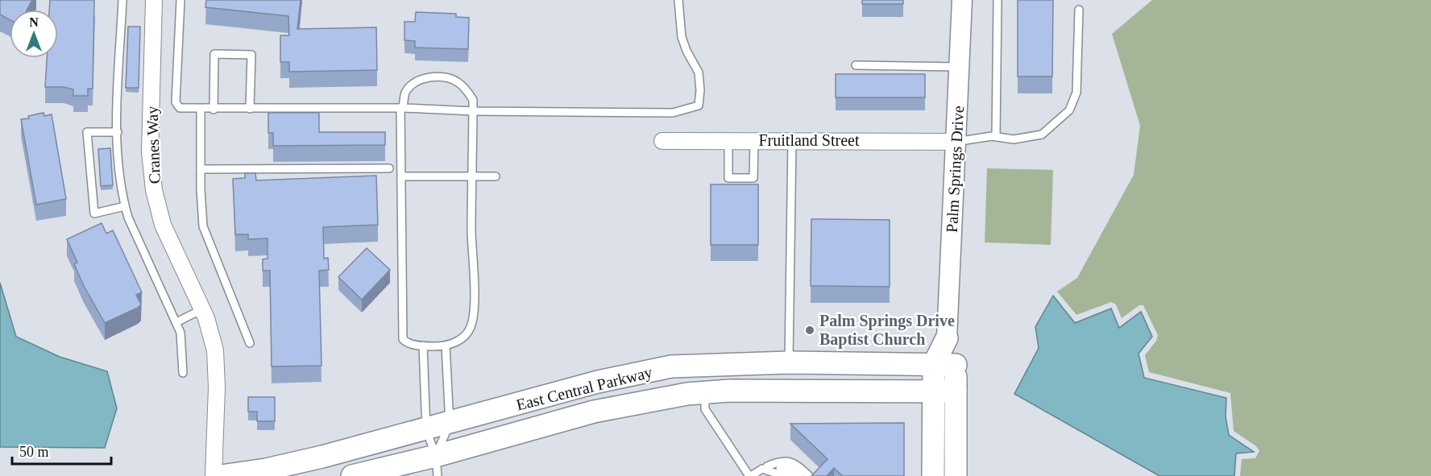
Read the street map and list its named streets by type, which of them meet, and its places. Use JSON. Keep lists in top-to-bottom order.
{
  "streets": {
    "main road": ["Palm Springs Drive", "East Central Parkway"],
    "street": ["Fruitland Street", "Cranes Way"]
  },
  "crossings": [
    ["Fruitland Street", "Palm Springs Drive"],
    ["Palm Springs Drive", "East Central Parkway"]
  ],
  "places": ["Palm Springs Drive Baptist Church"],
  "scale_bar": "50 m",
  "north": "top"
}
